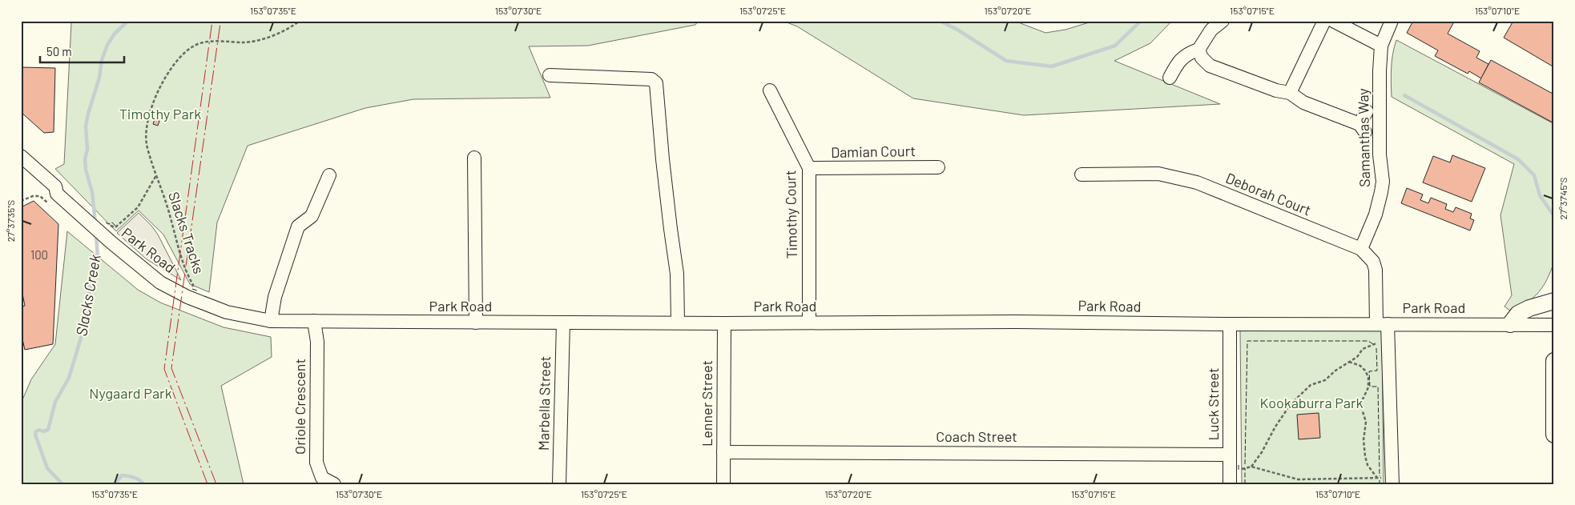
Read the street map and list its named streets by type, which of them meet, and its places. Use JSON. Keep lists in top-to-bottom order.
{
  "streets": {
    "street": [
      "Samanthas Way",
      "Damian Court",
      "Deborah Court",
      "Timothy Court",
      "Park Road",
      "Marbella Street",
      "Lenner Street",
      "Luck Street",
      "Oriole Crescent",
      "Coach Street"
    ],
    "path": ["Slacks Tracks"]
  },
  "crossings": [
    ["Samanthas Way", "Deborah Court"],
    ["Damian Court", "Timothy Court"],
    ["Deborah Court", "Park Road"],
    ["Timothy Court", "Park Road"],
    ["Slacks Tracks", "Park Road"],
    ["Park Road", "Marbella Street"],
    ["Park Road", "Lenner Street"],
    ["Park Road", "Luck Street"],
    ["Park Road", "Oriole Crescent"],
    ["Lenner Street", "Coach Street"],
    ["Luck Street", "Coach Street"]
  ],
  "water": ["Slacks Creek"],
  "parks": ["Timothy Park", "Nygaard Park", "Kookaburra Park"],
  "house_numbers": ["100"],
  "scale_bar": "50 m",
  "coordinates": [
    "153°07'35\"E",
    "153°07'30\"E",
    "153°07'25\"E",
    "153°07'20\"E",
    "153°07'15\"E",
    "153°07'10\"E",
    "27°37'45\"S",
    "27°37'35\"S"
  ]
}
